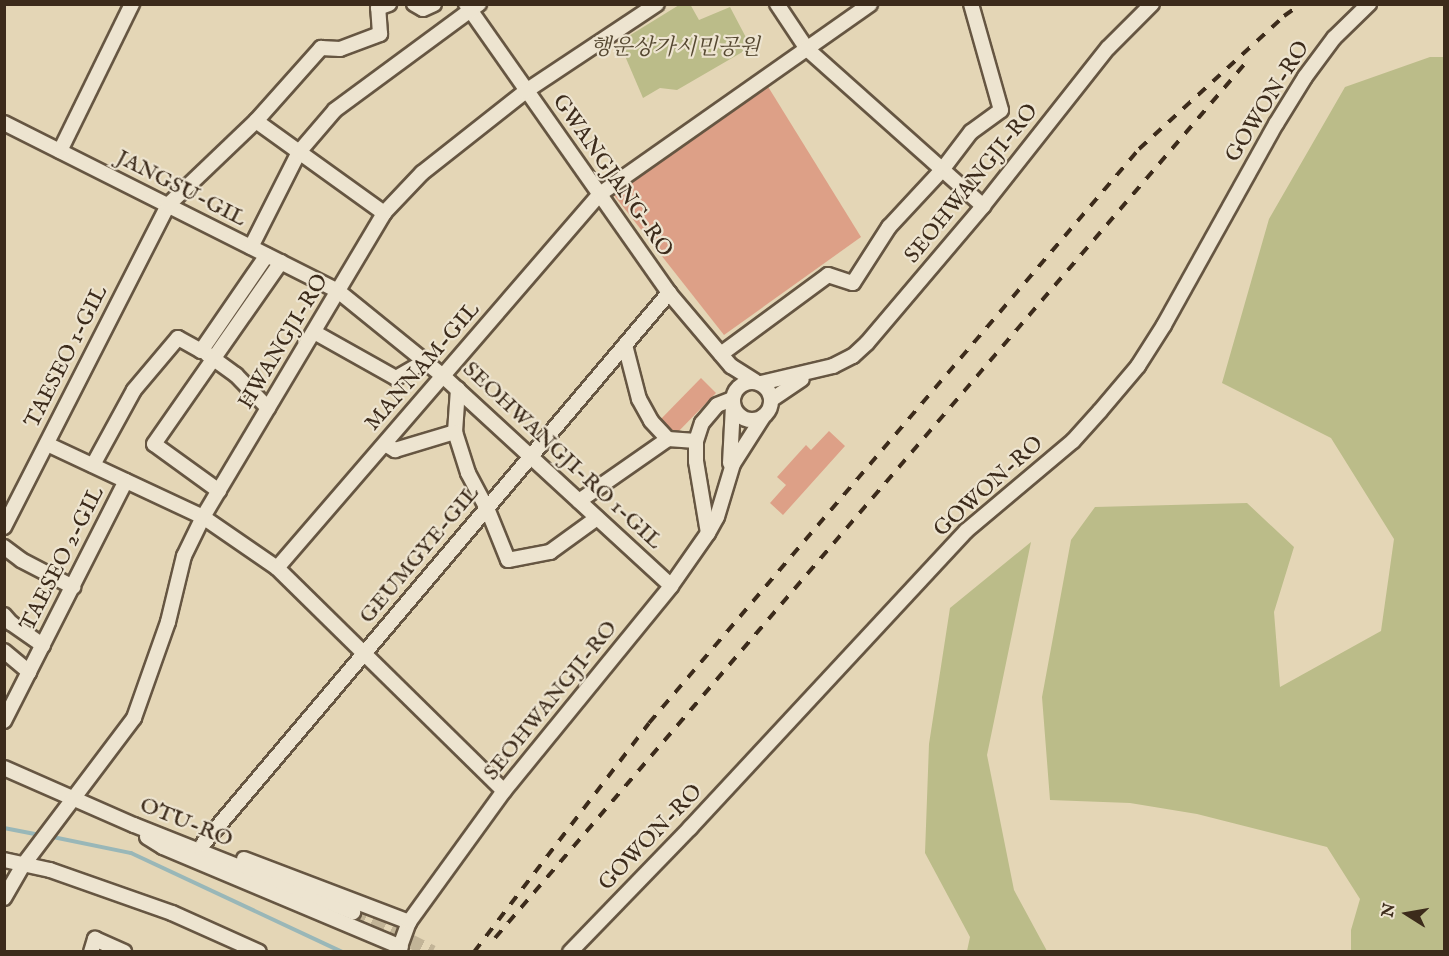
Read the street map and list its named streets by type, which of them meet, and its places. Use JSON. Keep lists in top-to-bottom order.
{
  "streets": {
    "street": [
      "GOWON-RO",
      "GWANGJANG-RO",
      "SEOHWANGJI-RO",
      "JANGSU-GIL",
      "HWANGJI-RO",
      "TAESEO 1-GIL",
      "MANNAM-GIL",
      "SEOHWANGJI-RO 1-GIL",
      "GEUMGYE-GIL",
      "TAESEO 2-GIL",
      "OTU-RO"
    ]
  },
  "crossings": [
    ["GWANGJANG-RO", "HWANGJI-RO"],
    ["GWANGJANG-RO", "MANNAM-GIL"],
    ["GWANGJANG-RO", "GEUMGYE-GIL"],
    ["SEOHWANGJI-RO", "SEOHWANGJI-RO 1-GIL"],
    ["JANGSU-GIL", "HWANGJI-RO"],
    ["JANGSU-GIL", "TAESEO 1-GIL"],
    ["JANGSU-GIL", "SEOHWANGJI-RO 1-GIL"],
    ["HWANGJI-RO", "SEOHWANGJI-RO 1-GIL"],
    ["HWANGJI-RO", "OTU-RO"],
    ["MANNAM-GIL", "SEOHWANGJI-RO 1-GIL"],
    ["SEOHWANGJI-RO 1-GIL", "GEUMGYE-GIL"]
  ],
  "parks": ["행운상가시민공원"],
  "north": "left"
}
